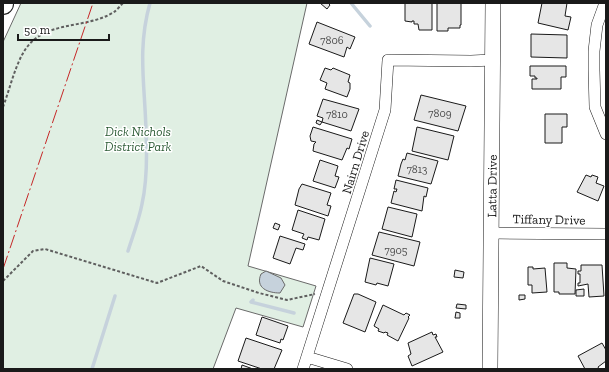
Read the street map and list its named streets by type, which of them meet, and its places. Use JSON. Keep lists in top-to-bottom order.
{
  "streets": {
    "street": ["Nairn Drive", "Latta Drive", "Tiffany Drive"]
  },
  "crossings": [
    ["Nairn Drive", "Latta Drive"],
    ["Latta Drive", "Tiffany Drive"]
  ],
  "parks": ["Dick Nichols District Park"],
  "house_numbers": [
    "7806",
    "7809",
    "7810",
    "7813",
    "7905"
  ],
  "scale_bar": "50 m"
}
